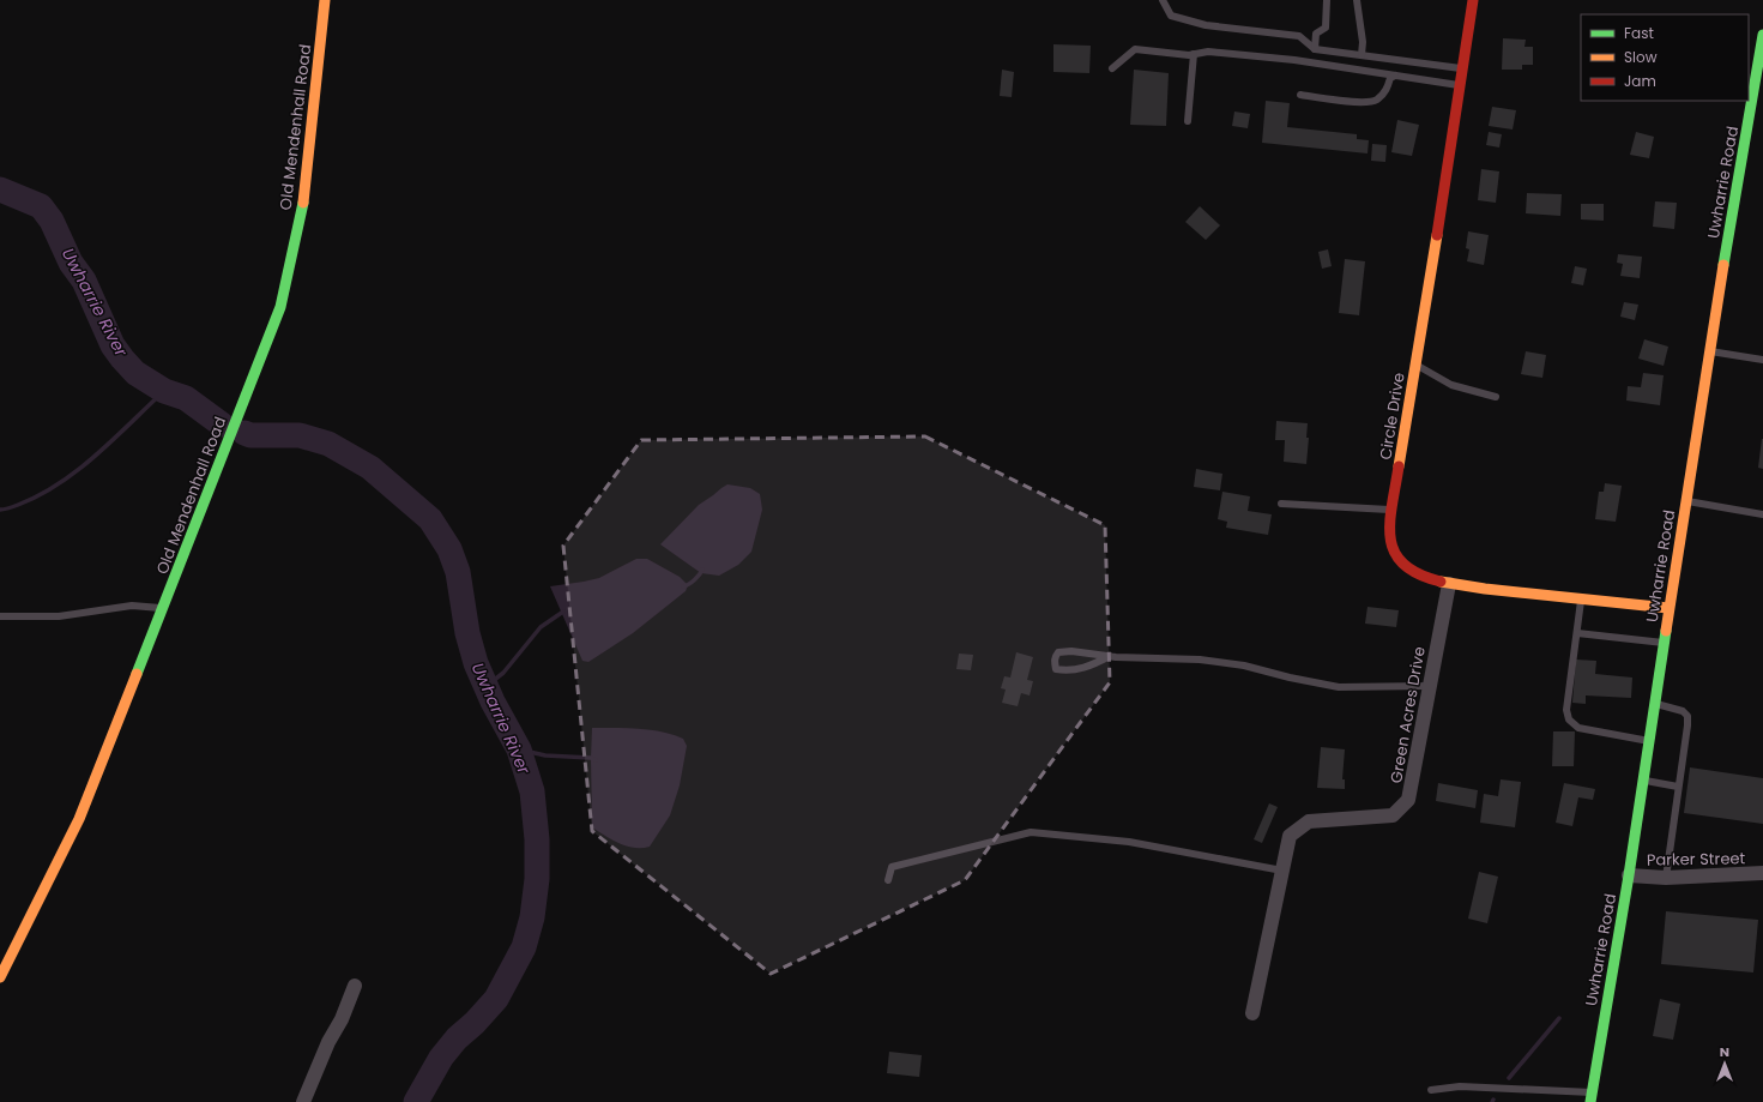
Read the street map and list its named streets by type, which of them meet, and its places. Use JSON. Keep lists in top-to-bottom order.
{
  "streets": {
    "street": [
      "Old Mendenhall Road",
      "Uwharrie Road",
      "Circle Drive",
      "Green Acres Drive",
      "Parker Street"
    ]
  },
  "crossings": [
    ["Uwharrie Road", "Circle Drive"],
    ["Uwharrie Road", "Parker Street"],
    ["Circle Drive", "Green Acres Drive"]
  ],
  "water": ["Uwharrie River"],
  "legend": ["Fast", "Slow", "Jam"],
  "north": "top"
}
